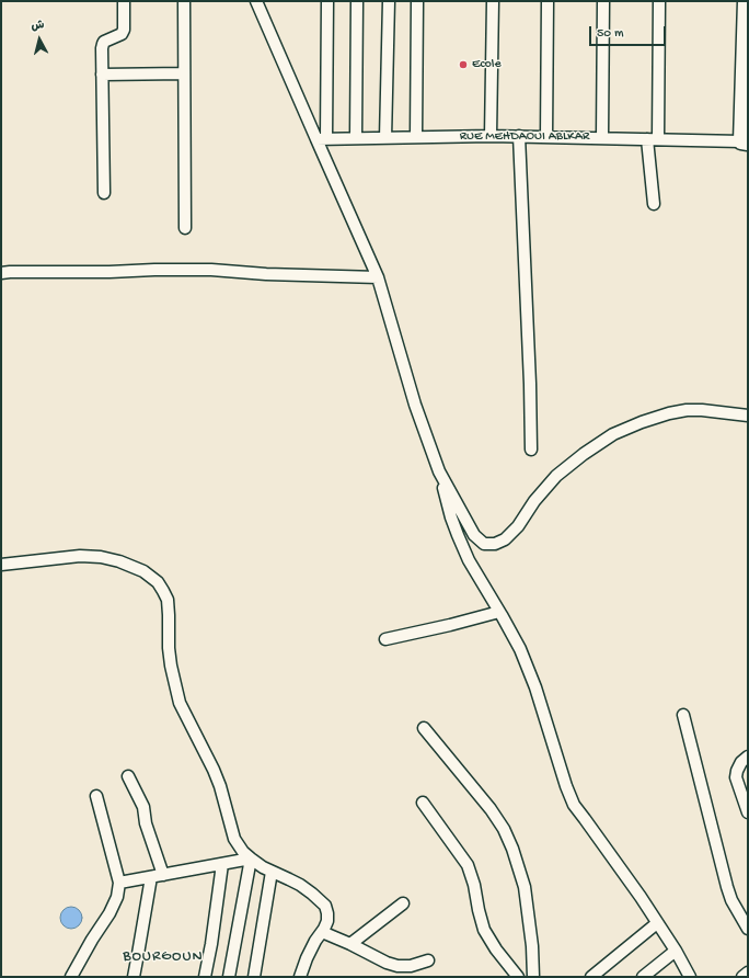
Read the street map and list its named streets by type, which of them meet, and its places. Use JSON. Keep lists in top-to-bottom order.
{
  "streets": {
    "street": ["RUE MEHDAOUI ABLKAR"]
  },
  "districts": ["BOURGOUN"],
  "places": ["Ecole"],
  "scale_bar": "50 m",
  "north": "top"
}
